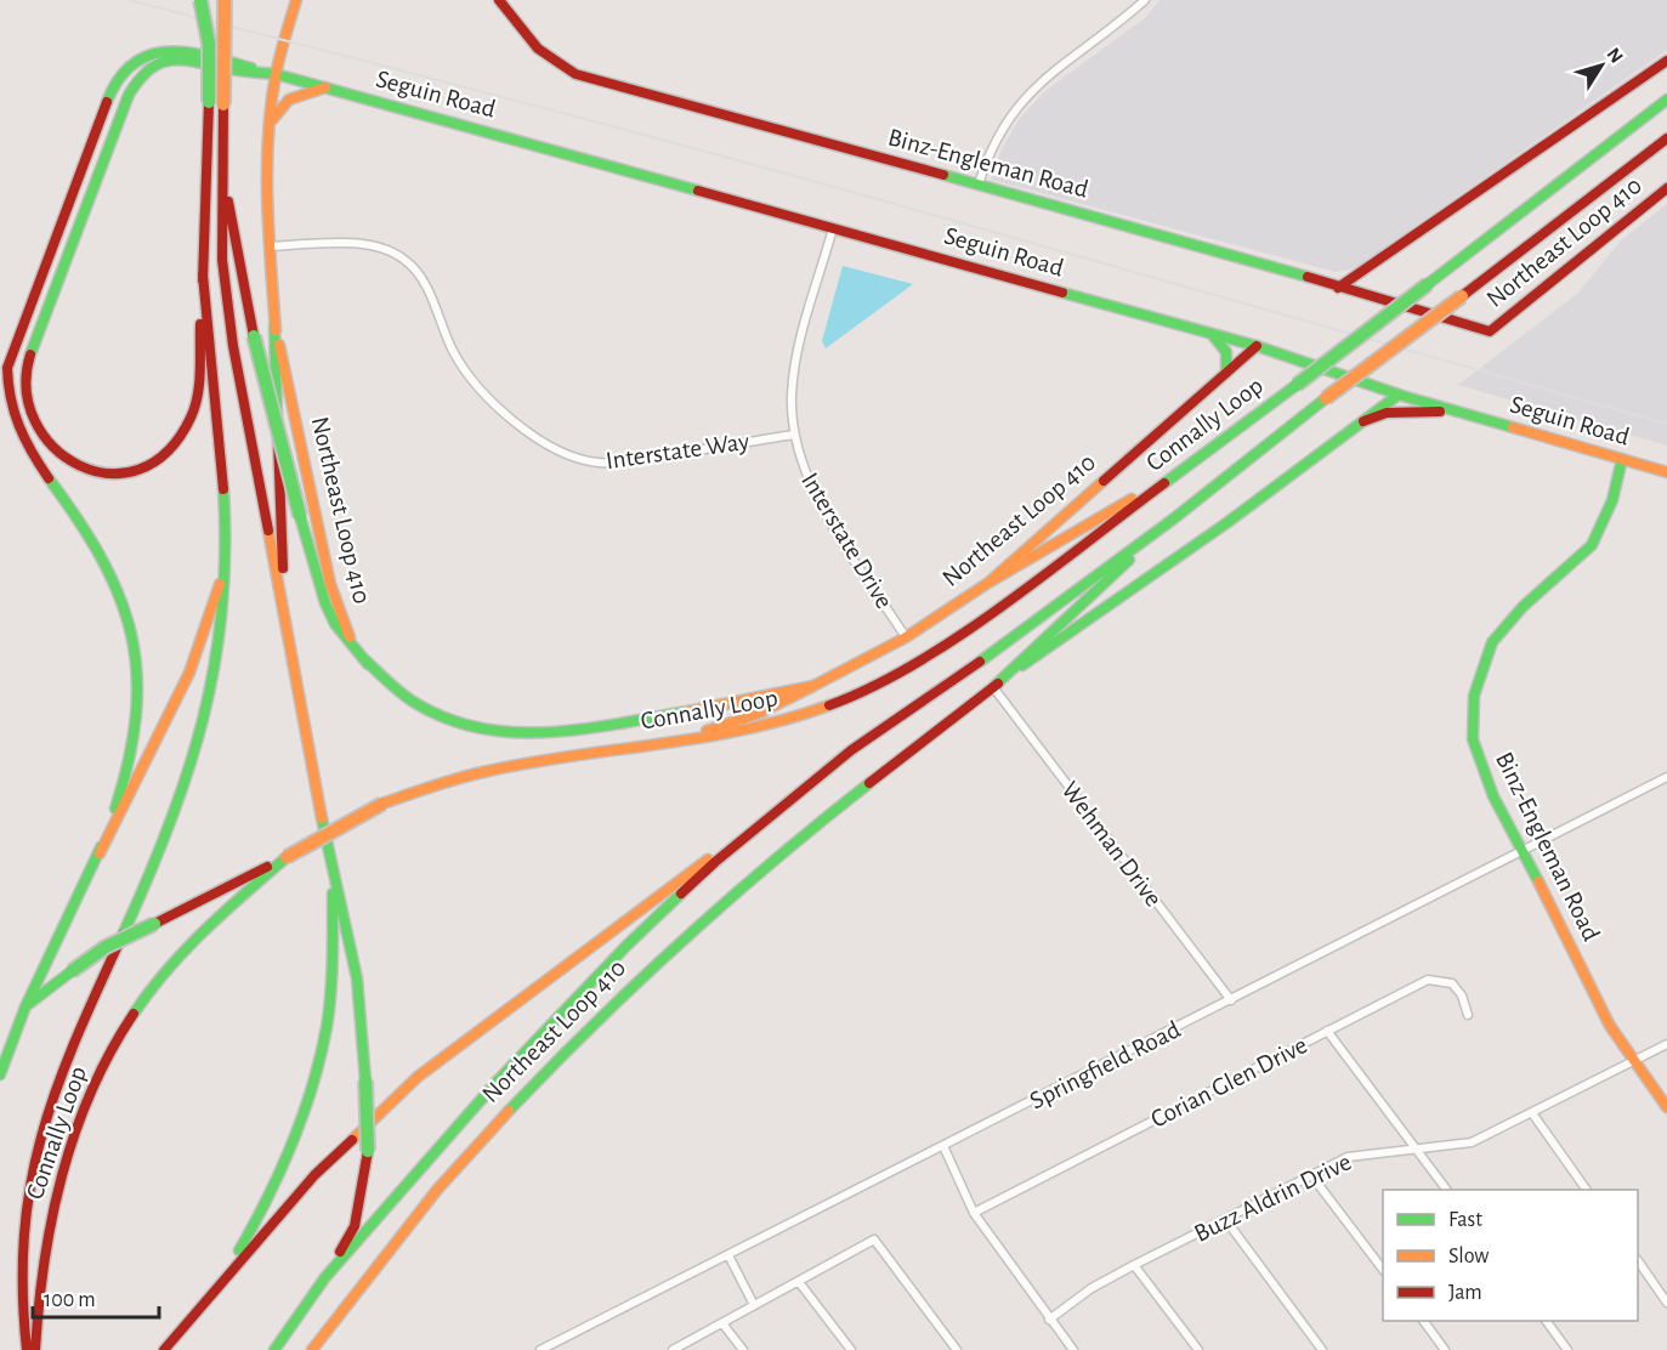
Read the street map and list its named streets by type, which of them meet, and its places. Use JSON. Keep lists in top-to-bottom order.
{
  "streets": {
    "main road": [
      "Seguin Road",
      "Binz-Engleman Road",
      "Northeast Loop 410",
      "Connally Loop"
    ],
    "street": [
      "Interstate Way",
      "Interstate Drive",
      "Wehman Drive",
      "Springfield Road",
      "Corian Glen Drive",
      "Buzz Aldrin Drive"
    ]
  },
  "crossings": [
    ["Seguin Road", "Binz-Engleman Road"],
    ["Seguin Road", "Northeast Loop 410"],
    ["Seguin Road", "Interstate Drive"],
    ["Binz-Engleman Road", "Northeast Loop 410"],
    ["Binz-Engleman Road", "Springfield Road"],
    ["Binz-Engleman Road", "Buzz Aldrin Drive"],
    ["Northeast Loop 410", "Interstate Way"],
    ["Northeast Loop 410", "Interstate Drive"],
    ["Northeast Loop 410", "Wehman Drive"],
    ["Interstate Way", "Interstate Drive"],
    ["Wehman Drive", "Springfield Road"]
  ],
  "legend": ["Fast", "Slow", "Jam"],
  "scale_bar": "100 m",
  "north": "top right"
}
